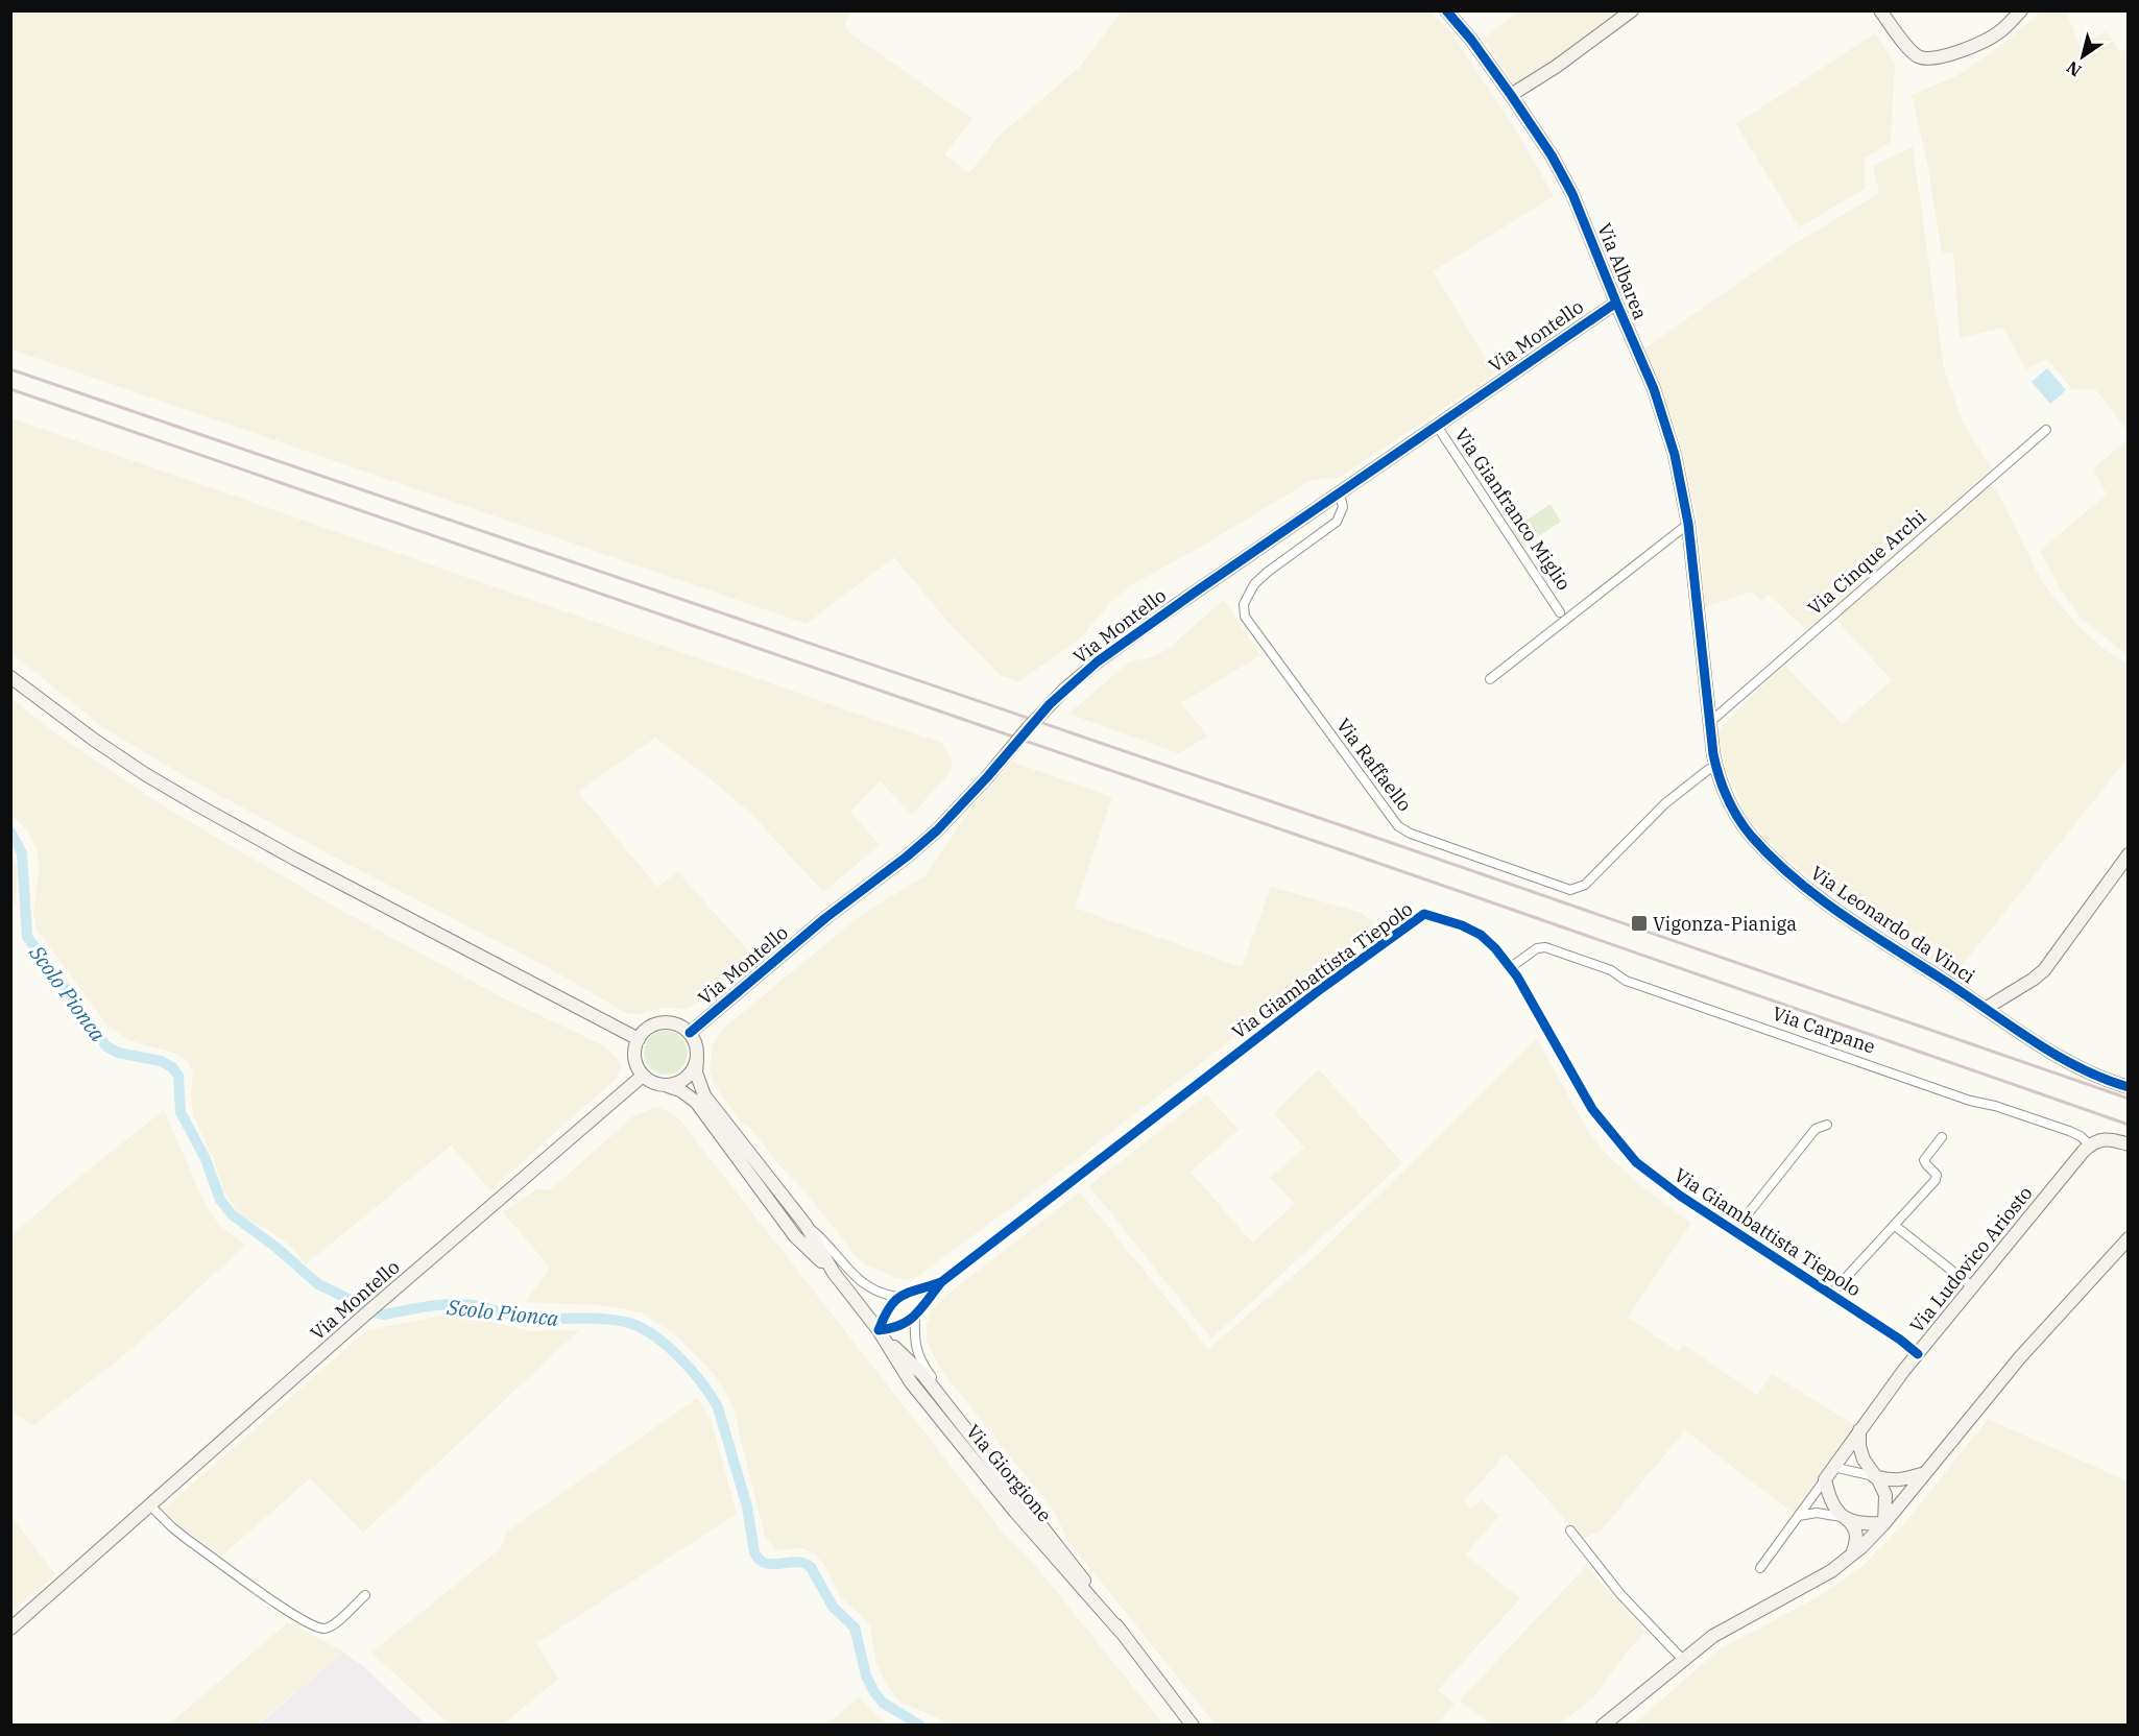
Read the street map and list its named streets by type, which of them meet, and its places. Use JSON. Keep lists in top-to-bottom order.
{
  "streets": {
    "street": [
      "Via Albarea",
      "Via Montello",
      "Via Gianfranco Miglio",
      "Via Cinque Archi",
      "Via Raffaello",
      "Via Leonardo da Vinci",
      "Via Giambattista Tiepolo",
      "Via Carpane",
      "Via Ludovico Ariosto",
      "Via Giorgione"
    ]
  },
  "crossings": [
    ["Via Albarea", "Via Montello"],
    ["Via Albarea", "Via Leonardo da Vinci"],
    ["Via Montello", "Via Gianfranco Miglio"],
    ["Via Montello", "Via Raffaello"],
    ["Via Montello", "Via Giorgione"],
    ["Via Cinque Archi", "Via Leonardo da Vinci"],
    ["Via Raffaello", "Via Leonardo da Vinci"],
    ["Via Giambattista Tiepolo", "Via Carpane"],
    ["Via Giambattista Tiepolo", "Via Ludovico Ariosto"],
    ["Via Giambattista Tiepolo", "Via Giorgione"],
    ["Via Carpane", "Via Ludovico Ariosto"]
  ],
  "water": ["Scolo Pionca"],
  "places": {
    "transit": ["Vigonza-Pianiga"]
  },
  "north": "bottom left"
}
